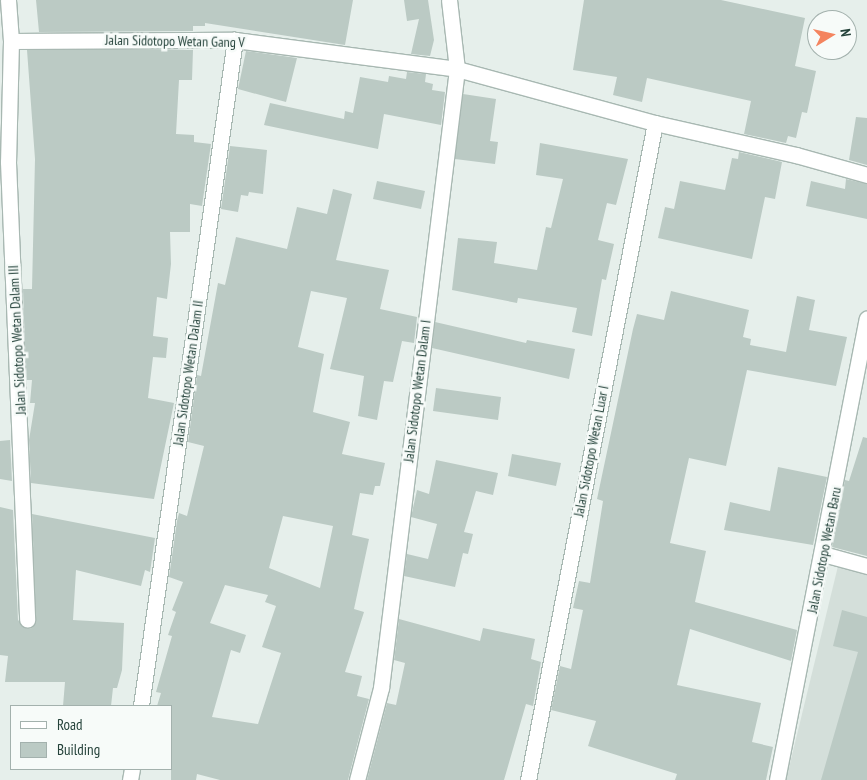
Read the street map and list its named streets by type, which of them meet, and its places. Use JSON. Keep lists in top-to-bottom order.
{
  "streets": {
    "street": [
      "Jalan Sidotopo Wetan Gang V",
      "Jalan Sidotopo Wetan Dalam III",
      "Jalan Sidotopo Wetan Dalam II",
      "Jalan Sidotopo Wetan Dalam I",
      "Jalan Sidotopo Wetan Luar I",
      "Jalan Sidotopo Wetan Baru"
    ]
  },
  "crossings": [
    ["Jalan Sidotopo Wetan Gang V", "Jalan Sidotopo Wetan Dalam III"],
    ["Jalan Sidotopo Wetan Gang V", "Jalan Sidotopo Wetan Dalam II"],
    ["Jalan Sidotopo Wetan Gang V", "Jalan Sidotopo Wetan Dalam I"],
    ["Jalan Sidotopo Wetan Gang V", "Jalan Sidotopo Wetan Luar I"]
  ],
  "legend": ["Road", "Building"],
  "north": "right"
}
